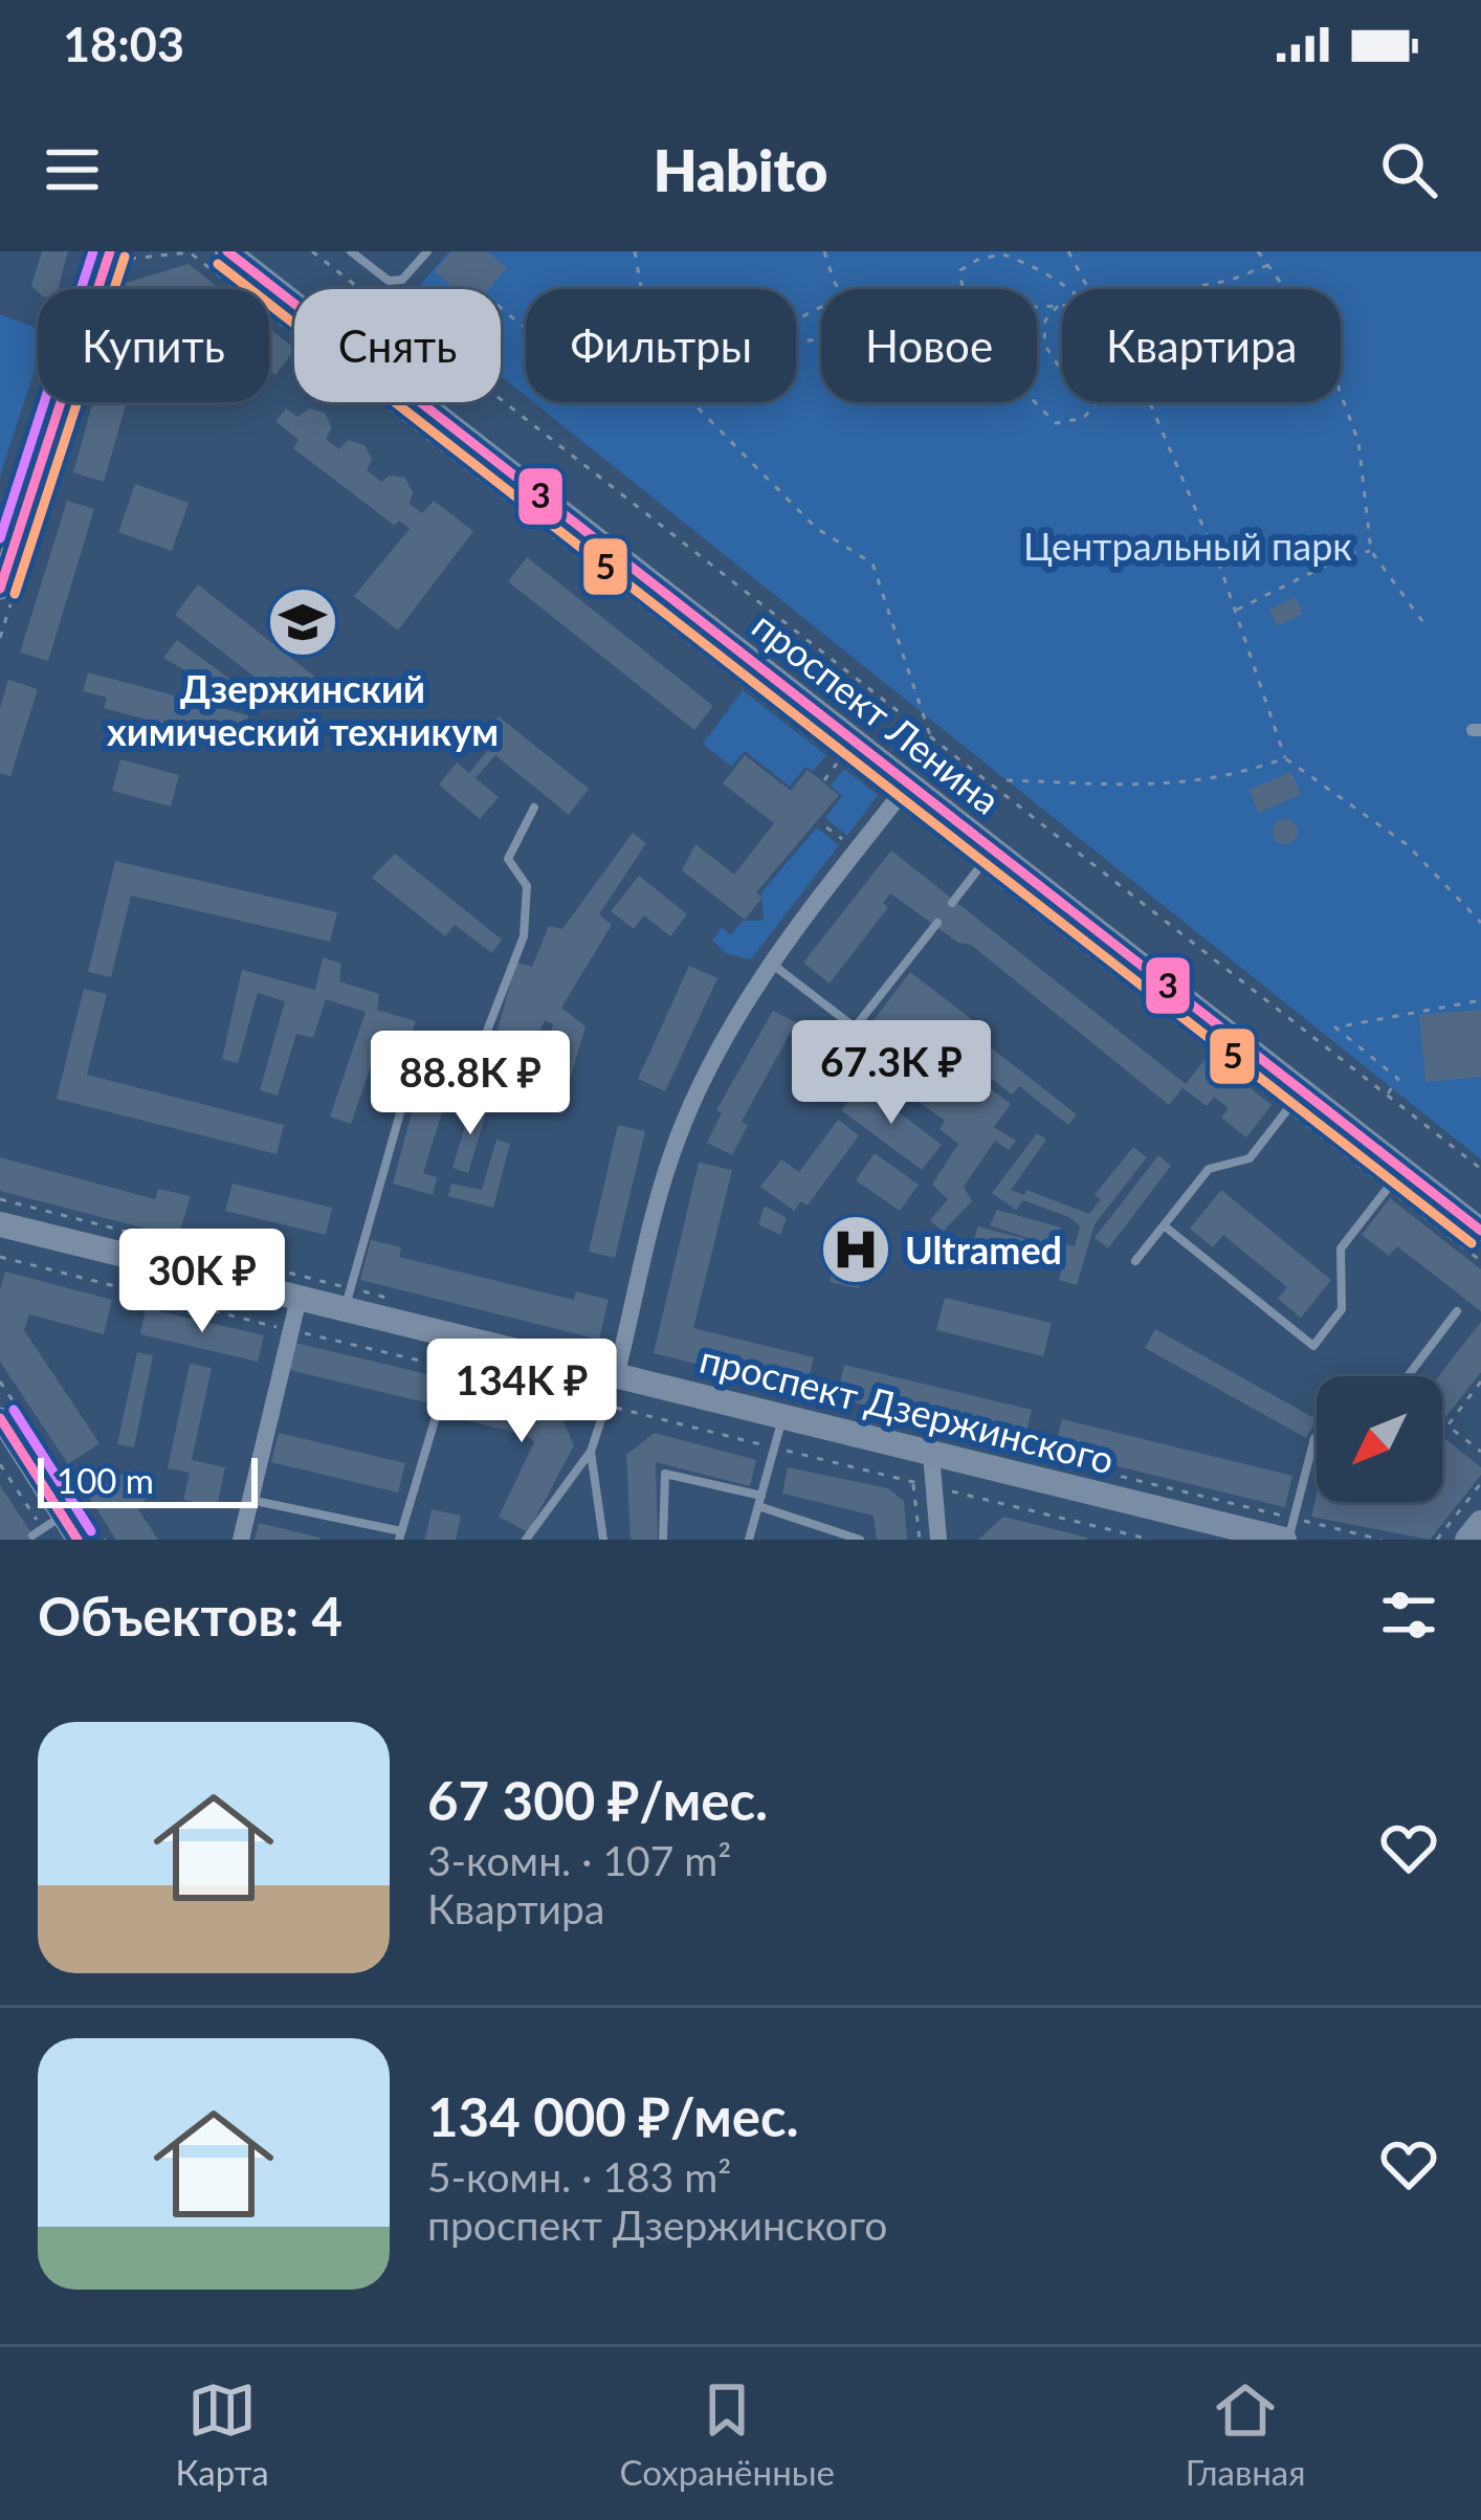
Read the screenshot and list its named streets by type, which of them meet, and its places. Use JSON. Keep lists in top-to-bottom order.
{
  "streets": {
    "main road": ["проспект Ленина", "проспект Дзержинского"]
  },
  "parks": ["Центральный парк"],
  "places": {
    "school or university": ["Дзержинский химический техникум"],
    "hospital": ["Ultramed"]
  },
  "lines": ["transit line 3", "transit line 5"],
  "scale_bar": "100 m",
  "north": "bottom left",
  "page": {
    "status": "18:03",
    "header": "Habito",
    "chip": [
      "Купить",
      "Снять",
      "Фильтры",
      "Новое",
      "Квартира"
    ],
    "price": [
      "67.3K ₽",
      "88.8K ₽",
      "30K ₽",
      "134K ₽"
    ],
    "scale": "100 m",
    "heading": "Объектов: 4",
    "list": [
      {
        "name": "67 300 ₽/мес.",
        "note": "3-комн. · 107 m² · Квартира"
      },
      {
        "name": "134 000 ₽/мес.",
        "note": "5-комн. · 183 m² · проспект Дзержинского"
      }
    ],
    "tabs": ["Карта", "Сохранённые", "Главная"]
  }
}
